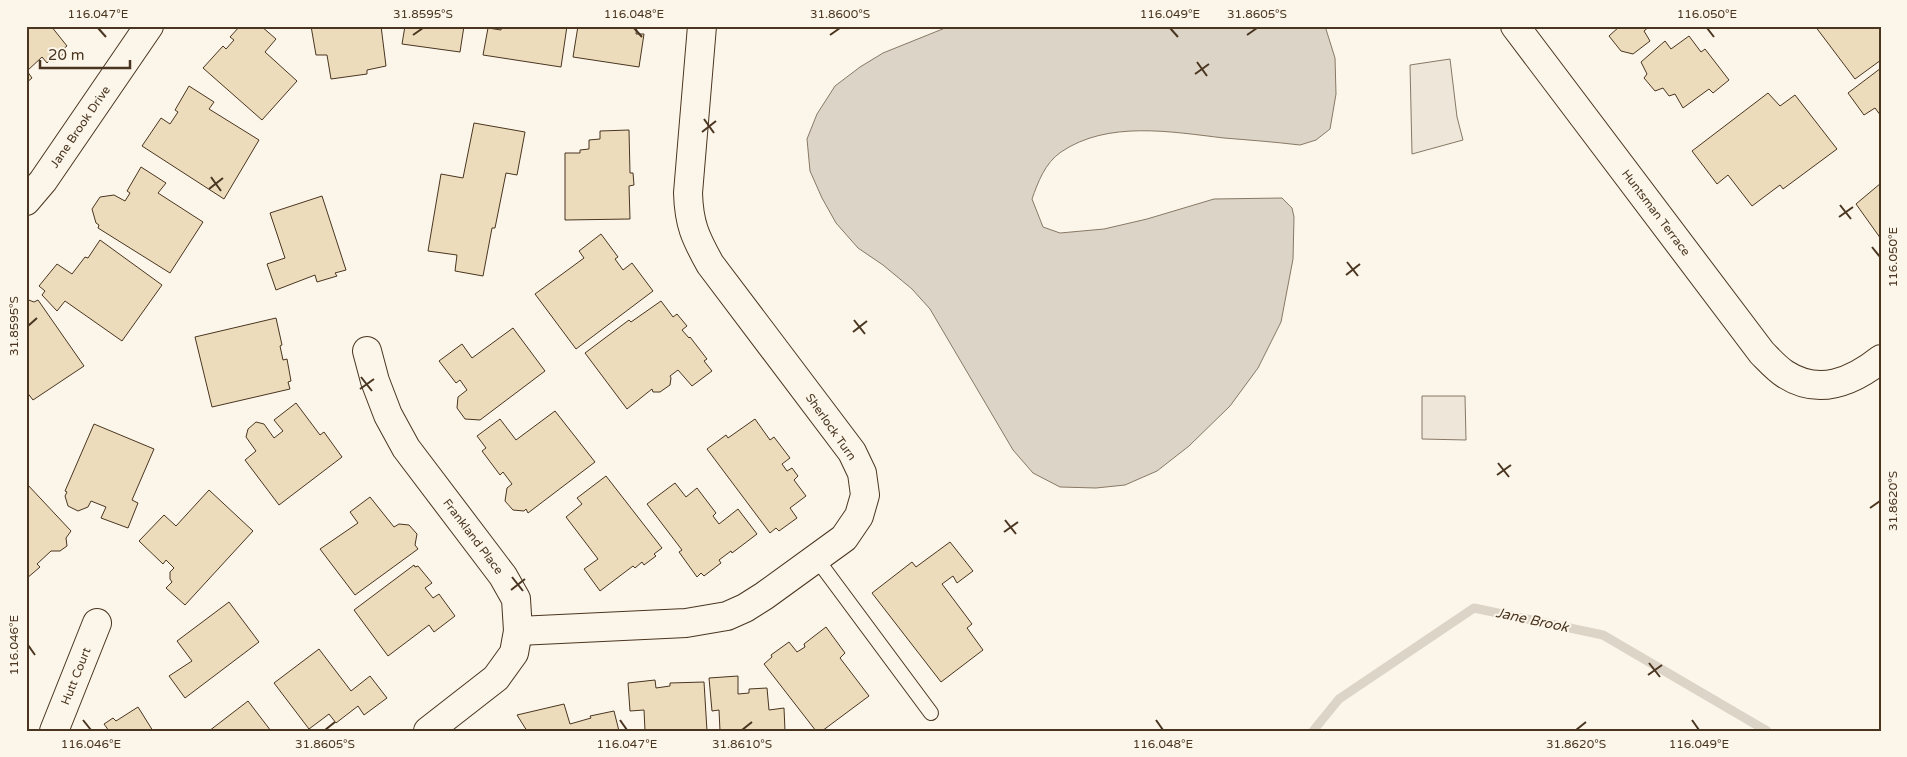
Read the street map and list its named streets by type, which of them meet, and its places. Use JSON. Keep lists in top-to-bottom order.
{
  "streets": {
    "street": [
      "Jane Brook Drive",
      "Huntsman Terrace",
      "Sherlock Turn",
      "Frankland Place",
      "Hutt Court"
    ]
  },
  "crossings": [
    ["Sherlock Turn", "Frankland Place"]
  ],
  "water": ["Jane Brook"],
  "scale_bar": "20 m",
  "coordinates": [
    "116.047°E",
    "31.8595°S",
    "116.048°E",
    "31.8600°S",
    "116.049°E",
    "31.8605°S",
    "116.050°E",
    "31.8620°S",
    "116.046°E",
    "31.8610°S"
  ]
}
